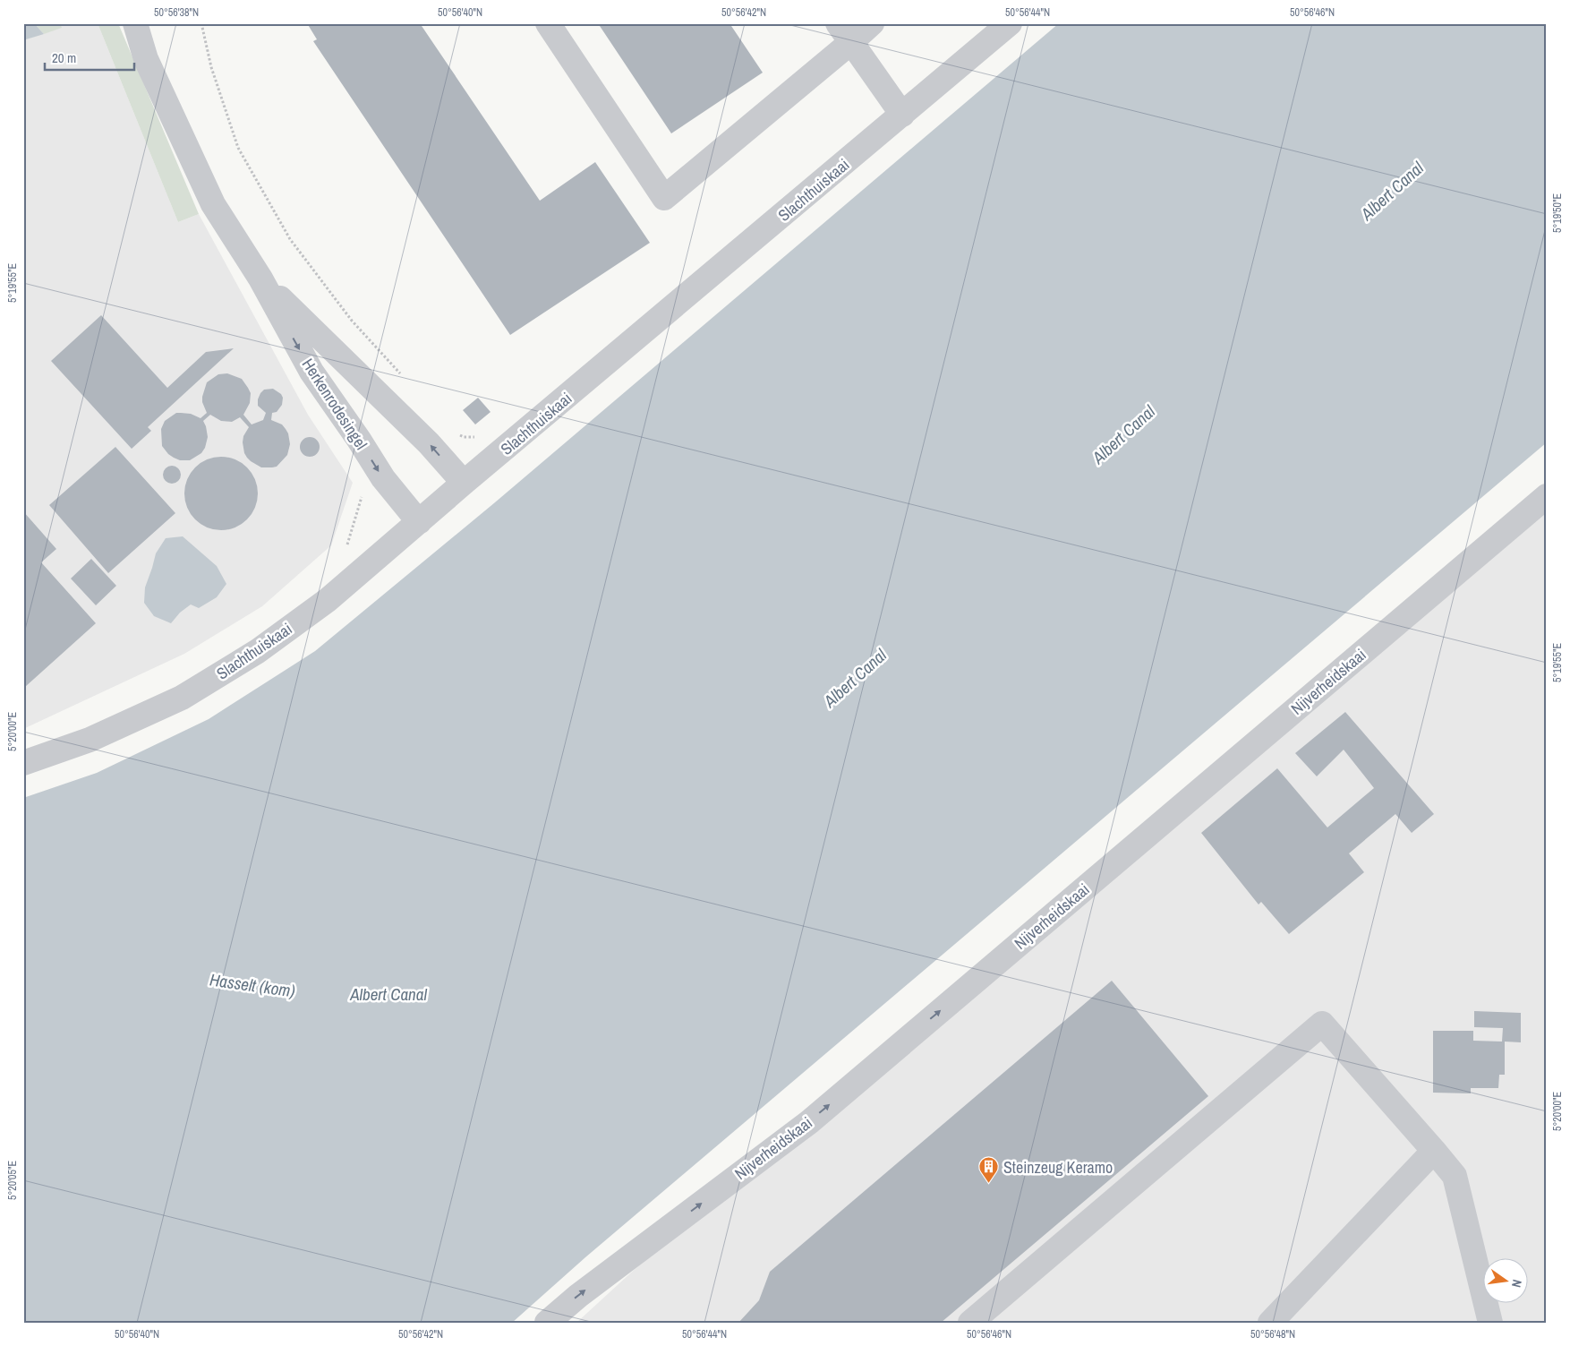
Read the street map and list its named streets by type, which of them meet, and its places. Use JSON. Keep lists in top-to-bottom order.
{
  "streets": {
    "street": ["Slachthuiskaai", "Herkenrodesingel", "Nijverheidskaai"]
  },
  "crossings": [
    ["Slachthuiskaai", "Herkenrodesingel"]
  ],
  "one_way": ["Nijverheidskaai"],
  "water": ["Albert Canal", "Hasselt (kom)"],
  "places": {
    "building": ["Steinzeug Keramo"]
  },
  "scale_bar": "20 m",
  "north": "right",
  "coordinates": [
    "50°56'38\"N",
    "50°56'40\"N",
    "50°56'42\"N",
    "50°56'44\"N",
    "50°56'46\"N",
    "5°19'50\"E",
    "5°19'55\"E",
    "5°20'00\"E",
    "5°20'05\"E",
    "50°56'48\"N"
  ]
}
